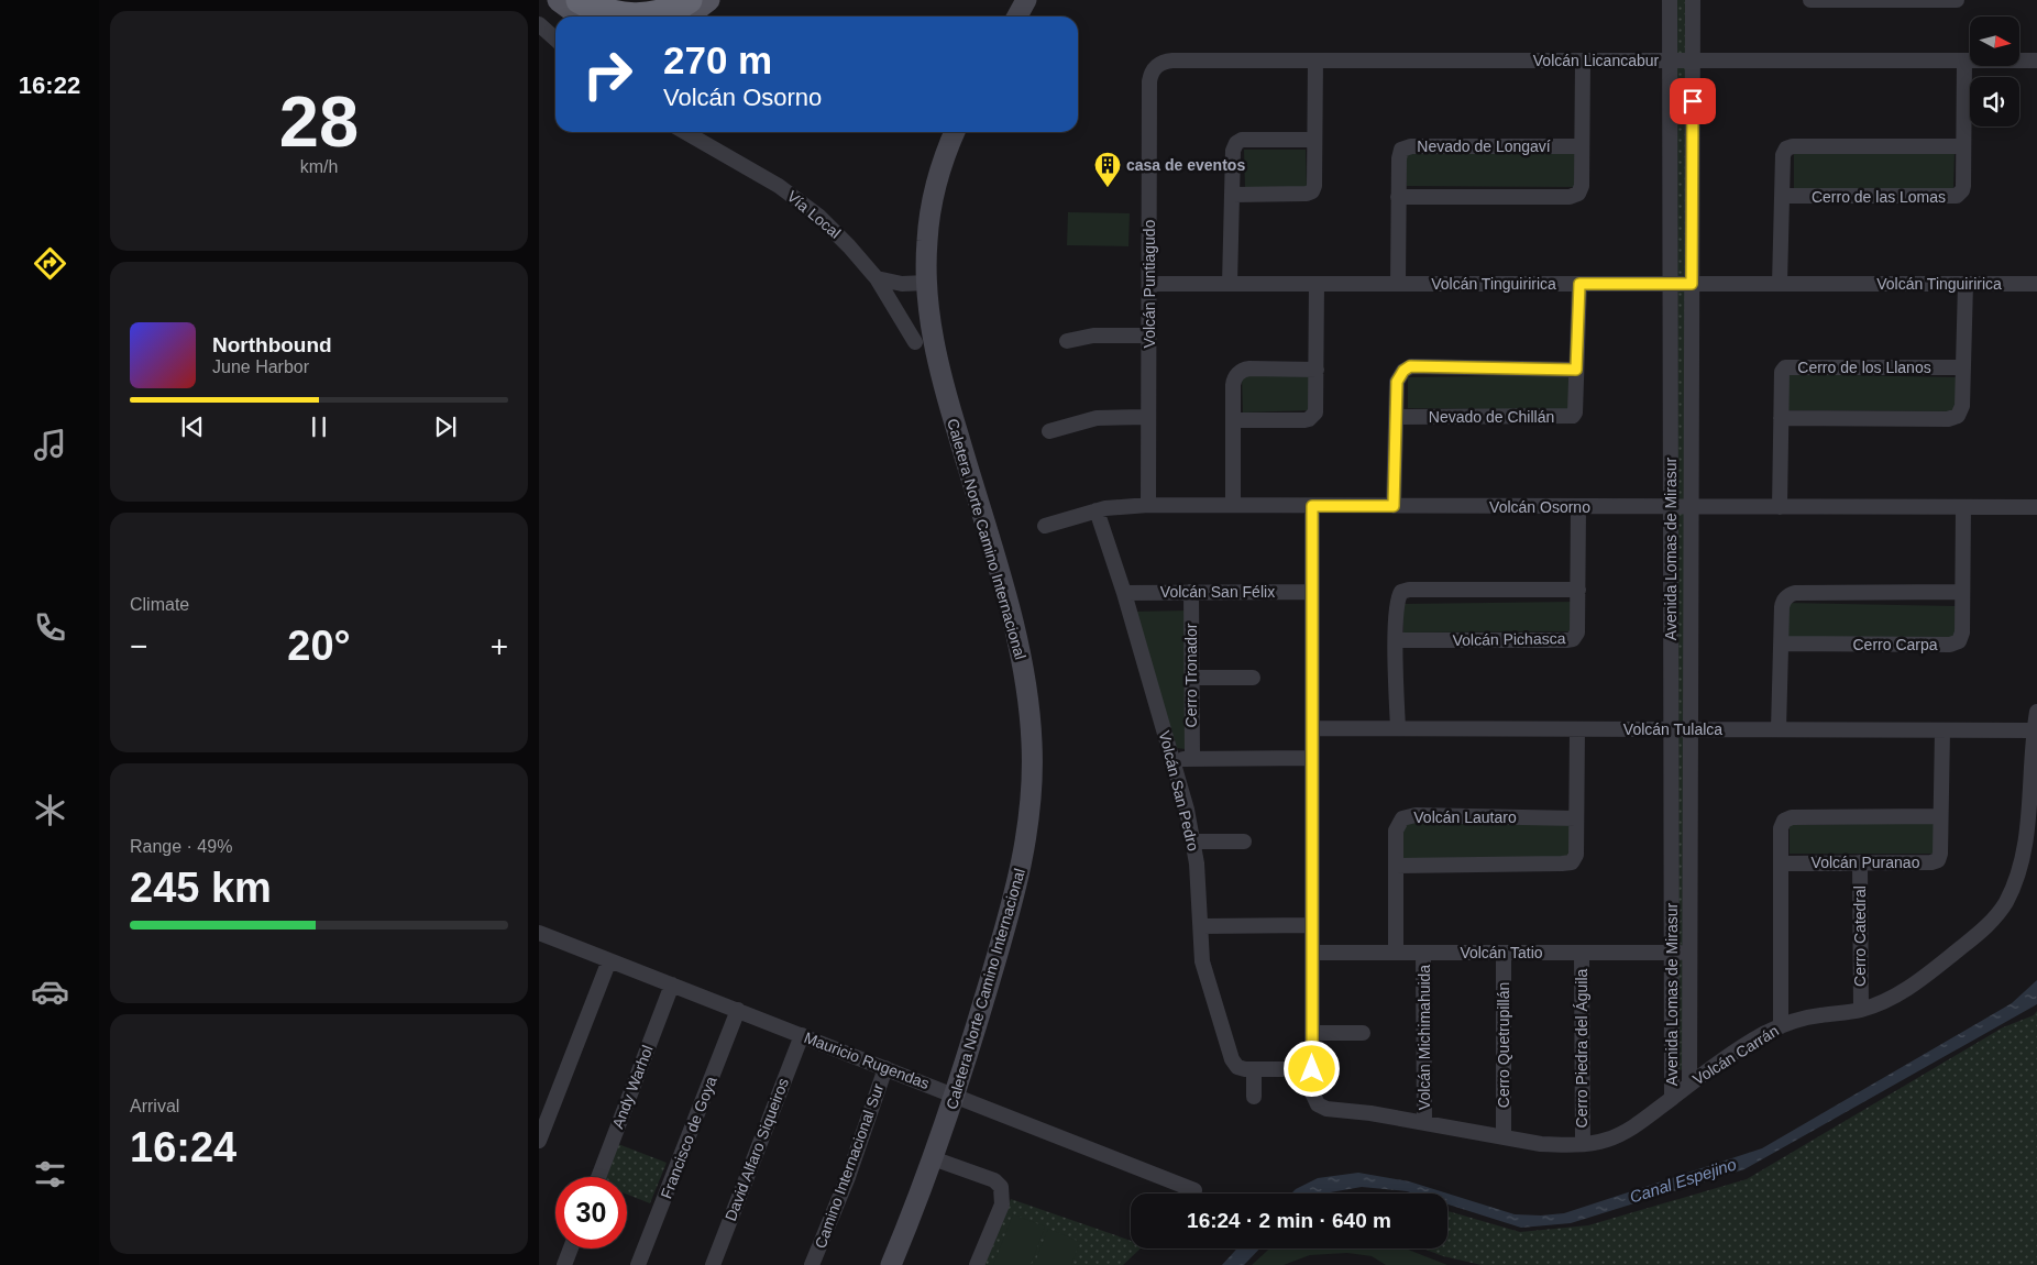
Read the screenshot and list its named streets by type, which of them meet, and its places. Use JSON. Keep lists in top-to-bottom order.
{
  "streets": {
    "street": [
      "Volcán Licancabur",
      "Nevado de Longaví",
      "Cerro de las Lomas",
      "Vía Local",
      "Volcán Puntiagudo",
      "Volcán Tinguiririca",
      "Cerro de los Llanos",
      "Nevado de Chillán",
      "Volcán Osorno",
      "Caletera Norte Camino Internacional",
      "Avenida Lomas de Mirasur",
      "Volcán San Félix",
      "Volcán Pichasca",
      "Cerro Carpa",
      "Cerro Tronador",
      "Volcán Tulalca",
      "Volcán San Pedro",
      "Volcán Lautaro",
      "Volcán Puranao",
      "Cerro Catedral",
      "Volcán Tatio",
      "Volcán Michimahuida",
      "Cerro Quetrupillán",
      "Cerro Piedra del Águila",
      "Volcán Carrán",
      "Mauricio Rugendas",
      "Andy Warhol",
      "Francisco de Goya",
      "David Alfaro Siqueiros",
      "Camino Internacional Sur"
    ]
  },
  "crossings": [
    ["Volcán Licancabur", "Cerro de las Lomas"],
    ["Volcán Licancabur", "Volcán Puntiagudo"],
    ["Volcán Licancabur", "Avenida Lomas de Mirasur"],
    ["Nevado de Longaví", "Volcán Tinguiririca"],
    ["Volcán Puntiagudo", "Volcán Tinguiririca"],
    ["Volcán Puntiagudo", "Volcán Osorno"],
    ["Volcán Tinguiririca", "Nevado de Chillán"],
    ["Volcán Tinguiririca", "Avenida Lomas de Mirasur"],
    ["Cerro de los Llanos", "Volcán Osorno"],
    ["Volcán Osorno", "Avenida Lomas de Mirasur"],
    ["Volcán Osorno", "Volcán Pichasca"],
    ["Volcán Osorno", "Cerro Carpa"],
    ["Volcán Osorno", "Volcán San Pedro"],
    ["Caletera Norte Camino Internacional", "Mauricio Rugendas"],
    ["Avenida Lomas de Mirasur", "Volcán Tulalca"],
    ["Avenida Lomas de Mirasur", "Volcán Tatio"],
    ["Avenida Lomas de Mirasur", "Volcán Carrán"],
    ["Volcán San Félix", "Cerro Tronador"],
    ["Volcán San Félix", "Volcán San Pedro"],
    ["Volcán Tulalca", "Volcán Puranao"],
    ["Volcán Tulalca", "Volcán Carrán"],
    ["Volcán San Pedro", "Volcán Carrán"],
    ["Volcán Lautaro", "Volcán Tatio"],
    ["Volcán Puranao", "Cerro Catedral"],
    ["Cerro Catedral", "Volcán Carrán"],
    ["Volcán Tatio", "Volcán Michimahuida"],
    ["Volcán Tatio", "Cerro Quetrupillán"],
    ["Volcán Tatio", "Cerro Piedra del Águila"],
    ["Volcán Michimahuida", "Volcán Carrán"],
    ["Cerro Quetrupillán", "Volcán Carrán"],
    ["Cerro Piedra del Águila", "Volcán Carrán"],
    ["Mauricio Rugendas", "Andy Warhol"],
    ["Mauricio Rugendas", "Francisco de Goya"],
    ["Mauricio Rugendas", "David Alfaro Siqueiros"],
    ["Mauricio Rugendas", "Camino Internacional Sur"]
  ],
  "water": ["Canal Espejino"],
  "places": {
    "building": ["casa de eventos"]
  },
  "north": "right",
  "page": {
    "tabs": "16:22",
    "tile": [
      ["28", "km/h"],
      "Climate",
      ["Range · 49%", "245 km"],
      ["Arrival", "16:24"]
    ],
    "turn": ["270 m", "Volcán Osorno"],
    "song": ["Northbound", "June Harbor"],
    "heat": ["−", "20°", "+"],
    "limit": "30",
    "trip": "16:24 · 2 min · 640 m"
  }
}
